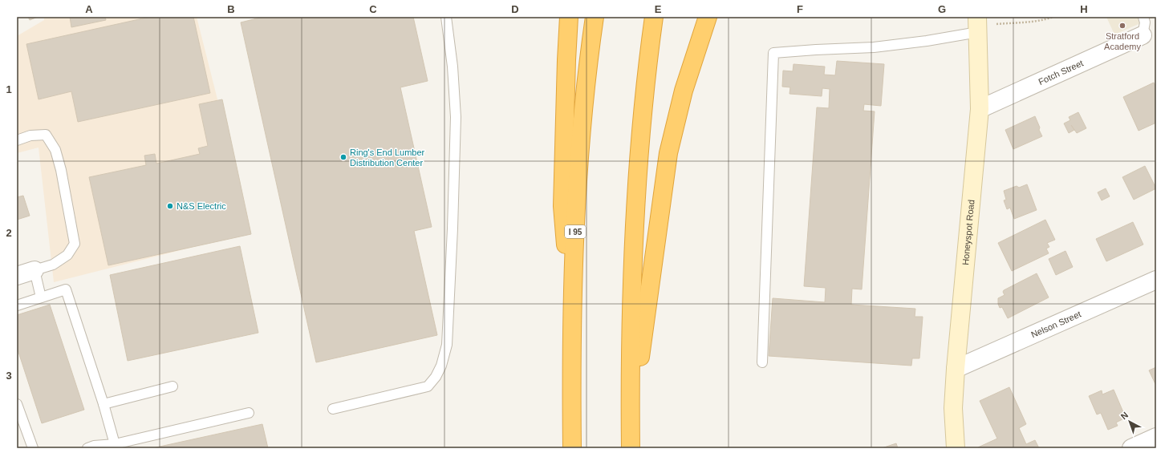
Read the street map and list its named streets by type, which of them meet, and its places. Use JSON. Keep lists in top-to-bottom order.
{
  "streets": {
    "highway": ["I 95"],
    "main road": ["Honeyspot Road"],
    "street": ["Fotch Street", "Nelson Street"]
  },
  "crossings": [
    ["Fotch Street", "Honeyspot Road"],
    ["Honeyspot Road", "Nelson Street"]
  ],
  "places": ["Stratford Academy", "Ring's End Lumber Distribution Center", "N&S Electric"],
  "north": "top left",
  "grid": {
    "columns": [
      "A",
      "B",
      "C",
      "D",
      "E",
      "F",
      "G",
      "H"
    ],
    "rows": ["1", "2", "3"]
  }
}
